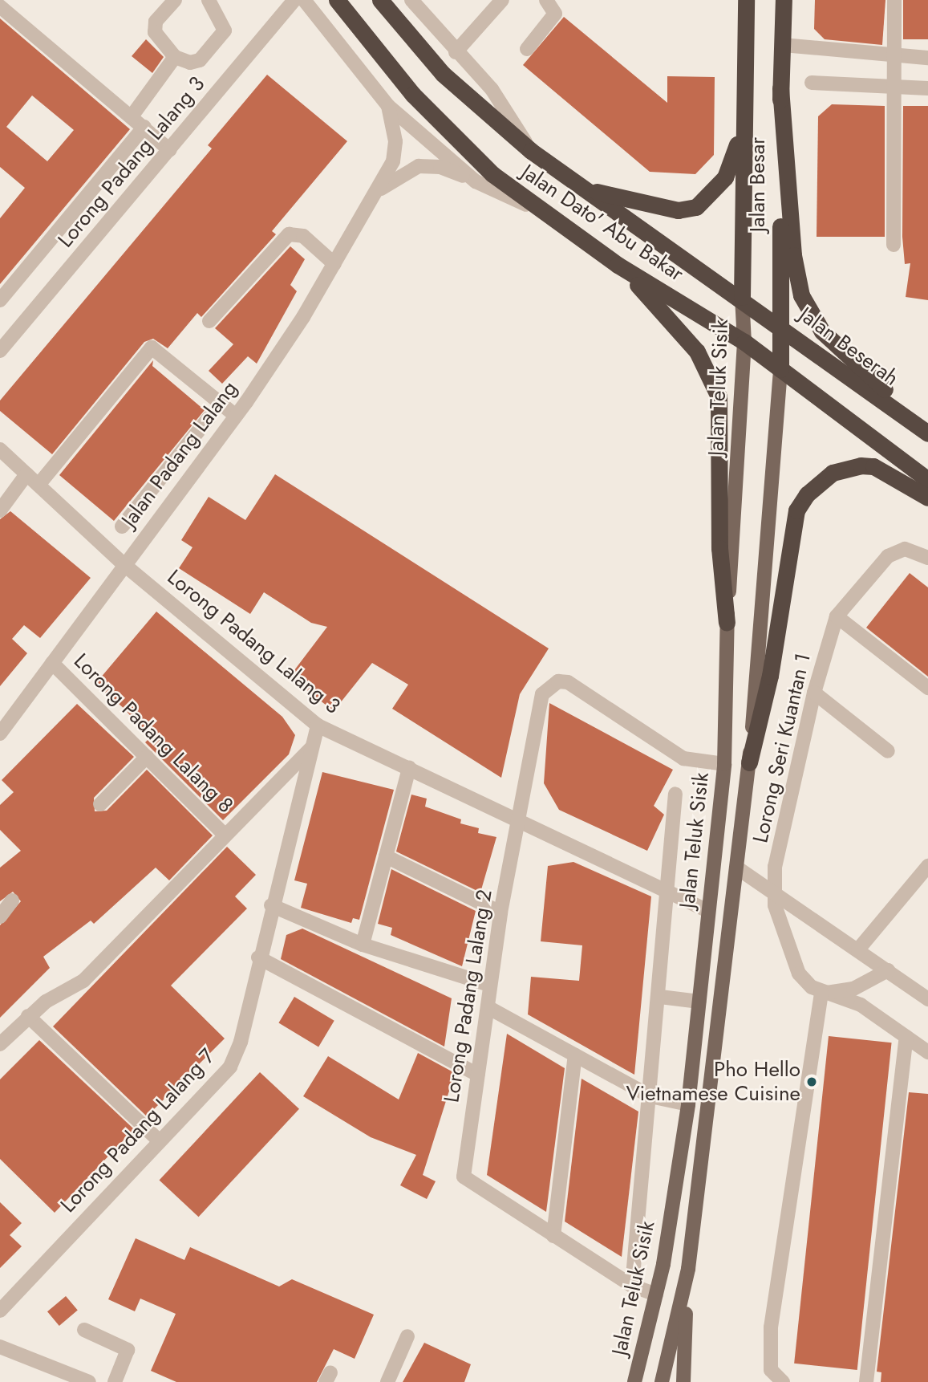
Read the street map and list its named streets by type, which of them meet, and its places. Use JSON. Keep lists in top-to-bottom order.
{
  "streets": {
    "highway": ["Jalan Besar", "Jalan Dato' Abu Bakar", "Jalan Beserah"],
    "main road": ["Jalan Teluk Sisik"],
    "street": [
      "Lorong Padang Lalang 3",
      "Jalan Padang Lalang",
      "Lorong Padang Lalang 8",
      "Lorong Seri Kuantan 1",
      "Lorong Padang Lalang 2",
      "Lorong Padang Lalang 7"
    ]
  },
  "crossings": [
    ["Lorong Padang Lalang 3", "Jalan Teluk Sisik"],
    ["Lorong Padang Lalang 3", "Jalan Padang Lalang"],
    ["Lorong Padang Lalang 3", "Lorong Padang Lalang 2"],
    ["Lorong Padang Lalang 3", "Lorong Padang Lalang 7"],
    ["Jalan Besar", "Jalan Dato' Abu Bakar"],
    ["Jalan Besar", "Jalan Beserah"],
    ["Jalan Besar", "Jalan Teluk Sisik"],
    ["Jalan Dato' Abu Bakar", "Jalan Beserah"],
    ["Jalan Dato' Abu Bakar", "Jalan Teluk Sisik"],
    ["Jalan Beserah", "Jalan Teluk Sisik"],
    ["Jalan Teluk Sisik", "Lorong Padang Lalang 2"],
    ["Jalan Padang Lalang", "Lorong Padang Lalang 8"],
    ["Lorong Padang Lalang 8", "Lorong Padang Lalang 7"]
  ],
  "places": ["Pho Hello Vietnamese Cuisine"]
}
